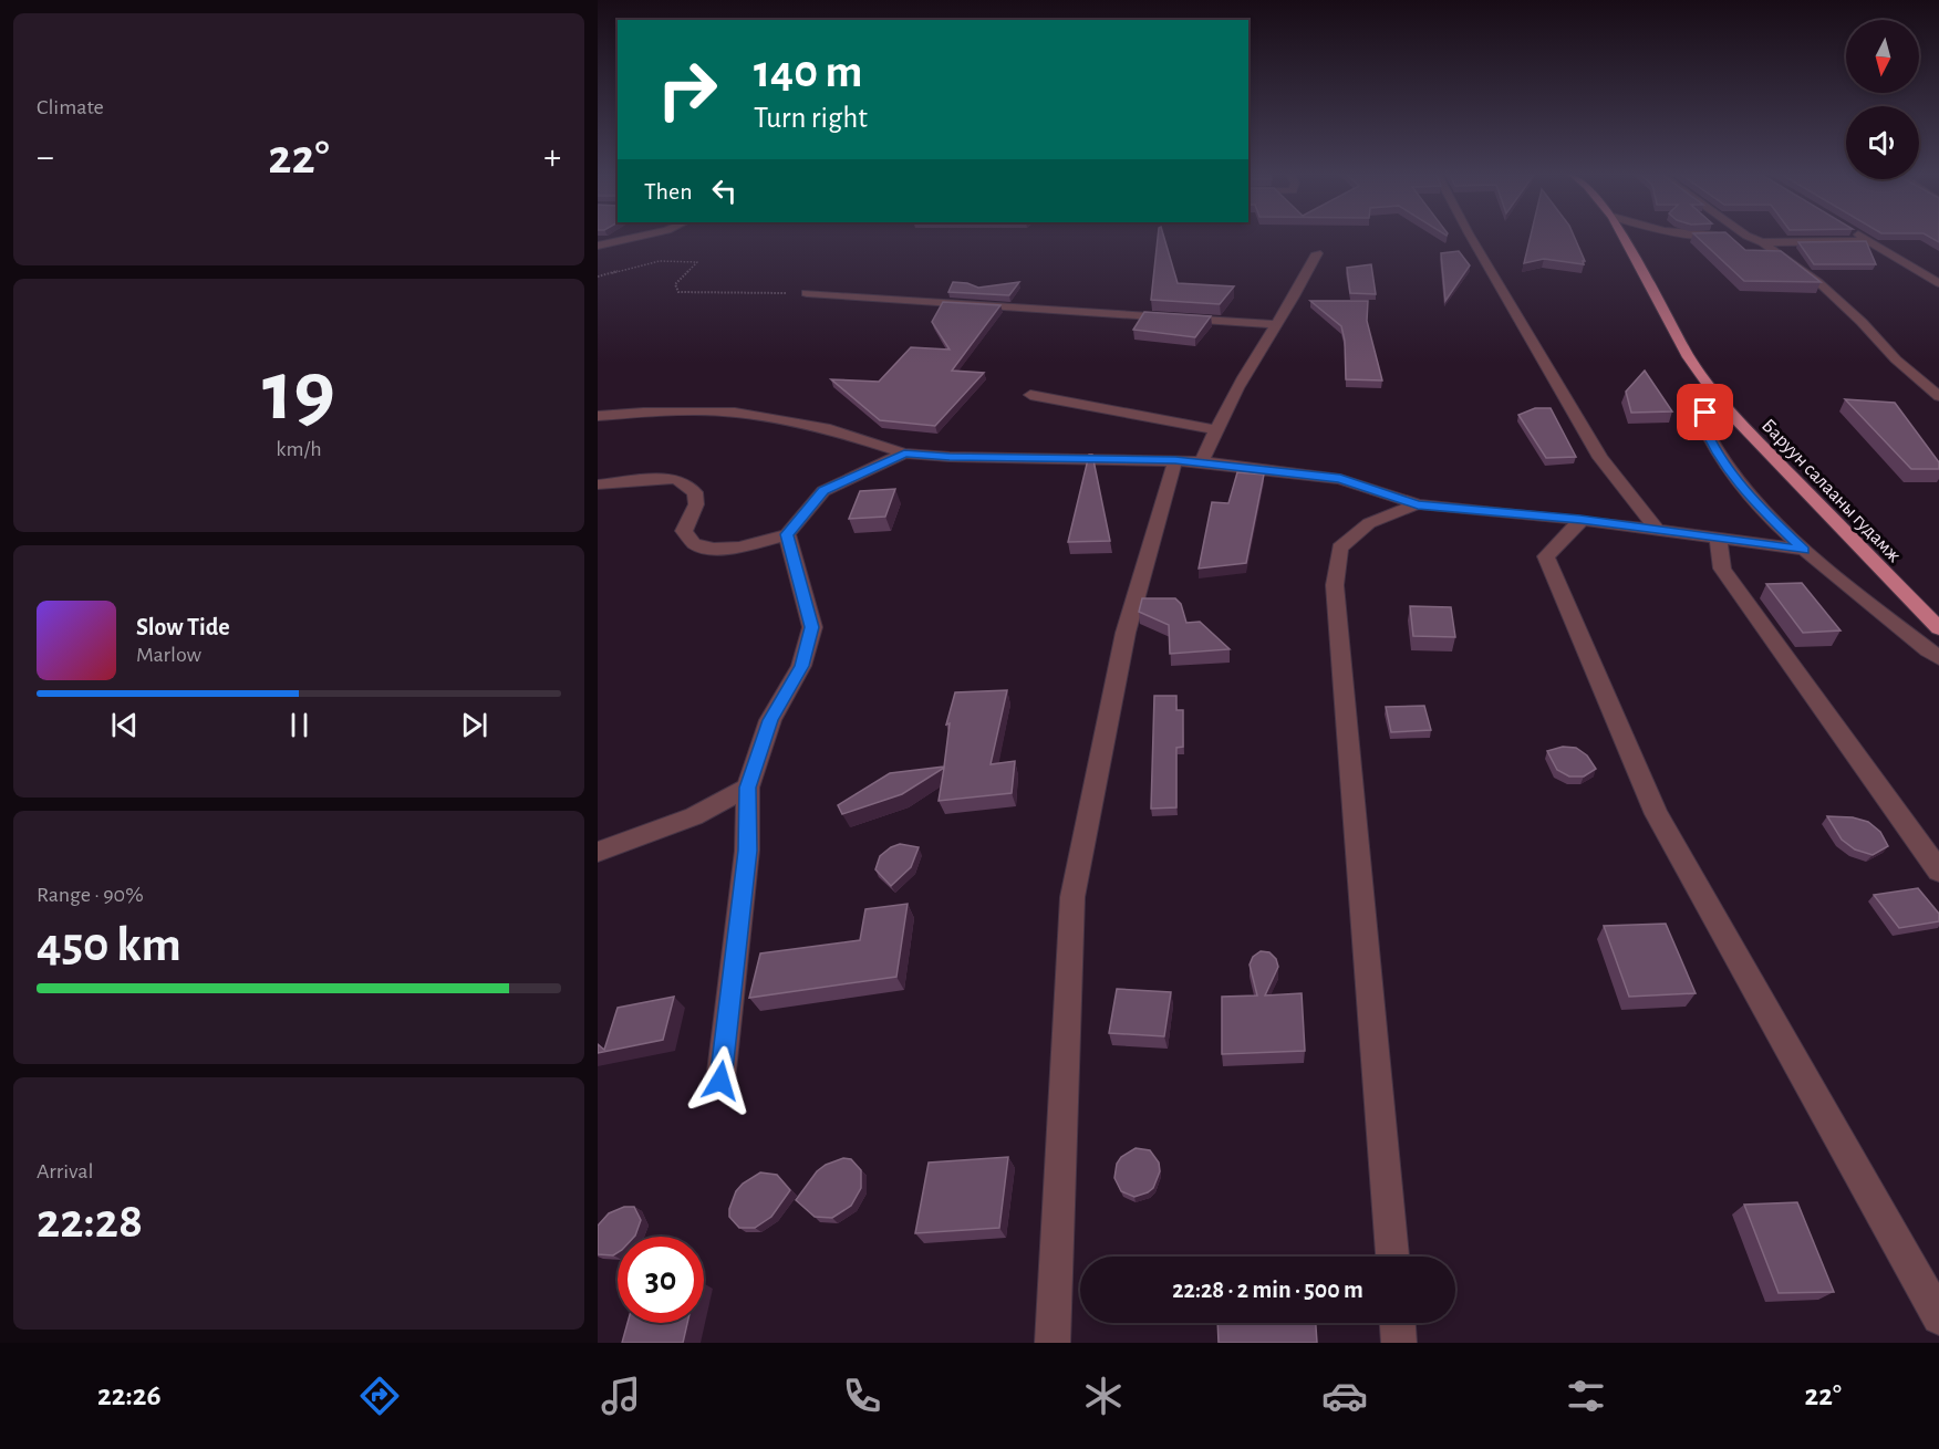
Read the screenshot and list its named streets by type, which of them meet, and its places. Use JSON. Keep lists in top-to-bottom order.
{
  "streets": {
    "main road": ["Баруун салааны гудамж"]
  },
  "north": "bottom",
  "page": {
    "tile": [
      "Climate",
      ["19", "km/h"],
      ["Range · 90%", "450 km"],
      ["Arrival", "22:28"]
    ],
    "turn": ["140 m", "Turn right"],
    "heat": ["−", "22°", "+"],
    "then": "Then",
    "song": ["Slow Tide", "Marlow"],
    "limit": "30",
    "trip": "22:28 · 2 min · 500 m",
    "tabs": ["22:26", "22°"]
  }
}
